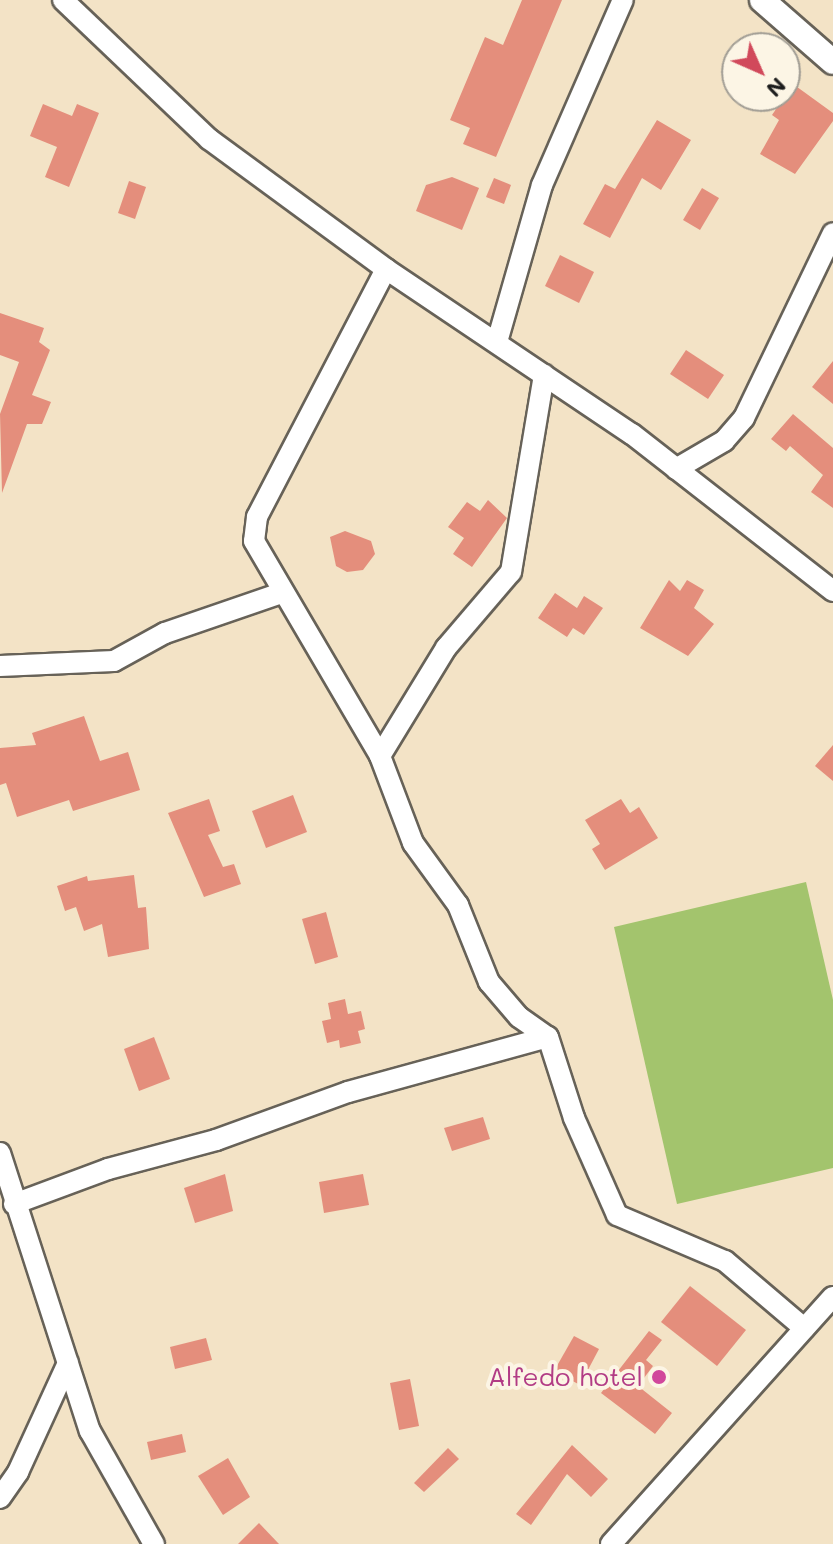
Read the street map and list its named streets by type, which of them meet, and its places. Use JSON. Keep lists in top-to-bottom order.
{
  "places": ["Alfedo hotel"],
  "north": "bottom right"
}
